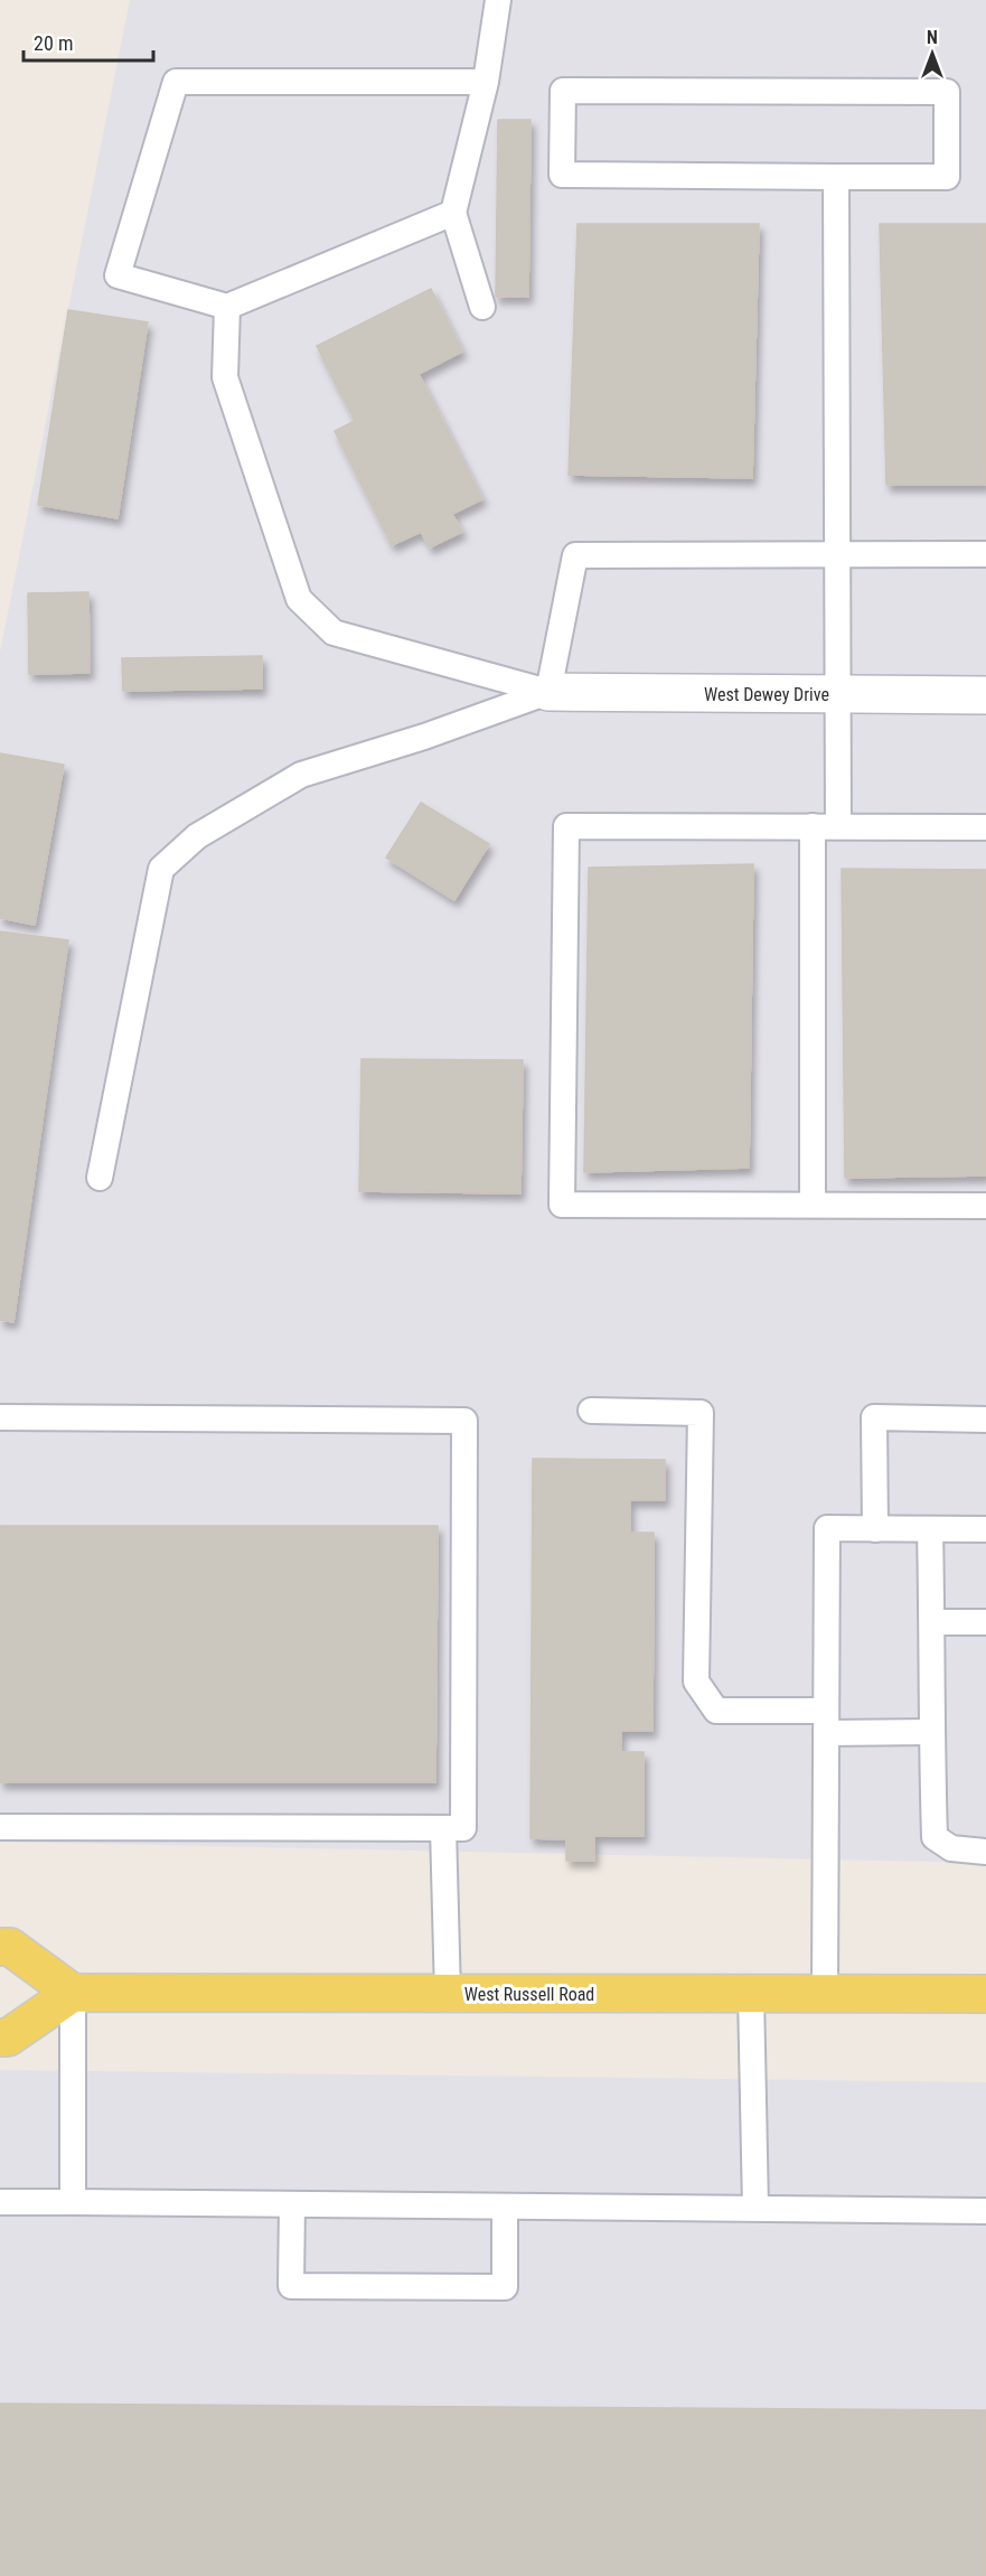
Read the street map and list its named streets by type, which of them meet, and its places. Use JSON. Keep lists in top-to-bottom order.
{
  "streets": {
    "main road": ["West Russell Road"],
    "street": ["West Dewey Drive"]
  },
  "scale_bar": "20 m",
  "north": "top"
}
